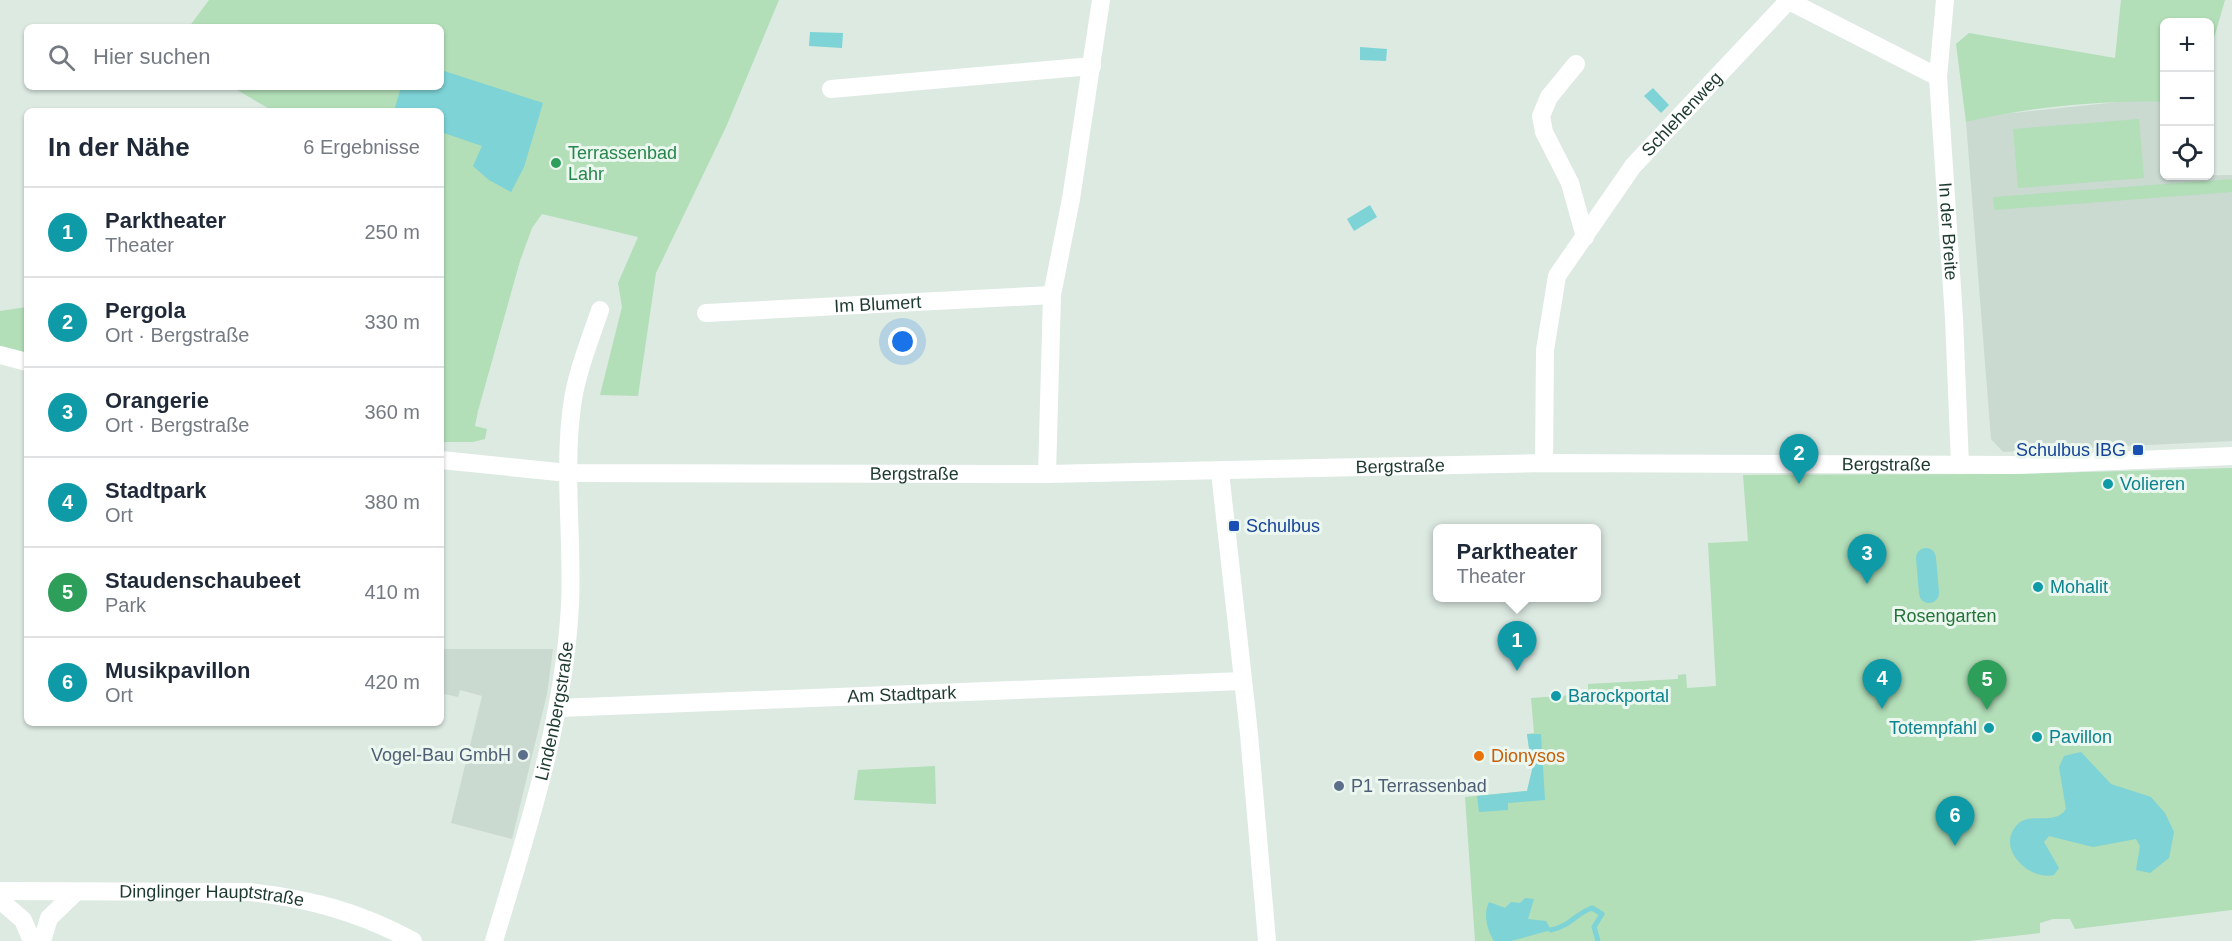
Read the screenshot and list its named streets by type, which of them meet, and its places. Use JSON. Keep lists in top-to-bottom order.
{
  "streets": {
    "street": [
      "Schlehenweg",
      "In der Breite",
      "Im Blumert",
      "Bergstraße",
      "Am Stadtpark",
      "Lindenbergstraße",
      "Dinglinger Hauptstraße"
    ]
  },
  "crossings": [
    ["Schlehenweg", "In der Breite"],
    ["Schlehenweg", "Bergstraße"],
    ["In der Breite", "Bergstraße"],
    ["Bergstraße", "Lindenbergstraße"],
    ["Am Stadtpark", "Lindenbergstraße"]
  ],
  "parks": ["Rosengarten"],
  "places": {
    "other": [
      "Terrassenbad Lahr",
      "Volieren",
      "Mohalit",
      "Barockportal",
      "Totempfahl",
      "Pavillon",
      "Vogel-Bau GmbH",
      "Dionysos",
      "P1 Terrassenbad"
    ],
    "transit": ["Schulbus IBG", "Schulbus"]
  },
  "page": {
    "map_buttons": ["+", "−"],
    "search": "Hier suchen",
    "heading": ["In der Nähe", "6 Ergebnisse"],
    "list": [
      {
        "mark": "1",
        "name": "Parktheater",
        "note": "Theater",
        "value": "250 m"
      },
      {
        "mark": "2",
        "name": "Pergola",
        "note": "Ort · Bergstraße",
        "value": "330 m"
      },
      {
        "mark": "3",
        "name": "Orangerie",
        "note": "Ort · Bergstraße",
        "value": "360 m"
      },
      {
        "mark": "4",
        "name": "Stadtpark",
        "note": "Ort",
        "value": "380 m"
      },
      {
        "mark": "5",
        "name": "Staudenschaubeet",
        "note": "Park",
        "value": "410 m"
      },
      {
        "mark": "6",
        "name": "Musikpavillon",
        "note": "Ort",
        "value": "420 m"
      }
    ],
    "pins": [
      "2",
      "3",
      "1",
      "4",
      "5",
      "6"
    ],
    "popup": ["Parktheater", "Theater"]
  }
}
